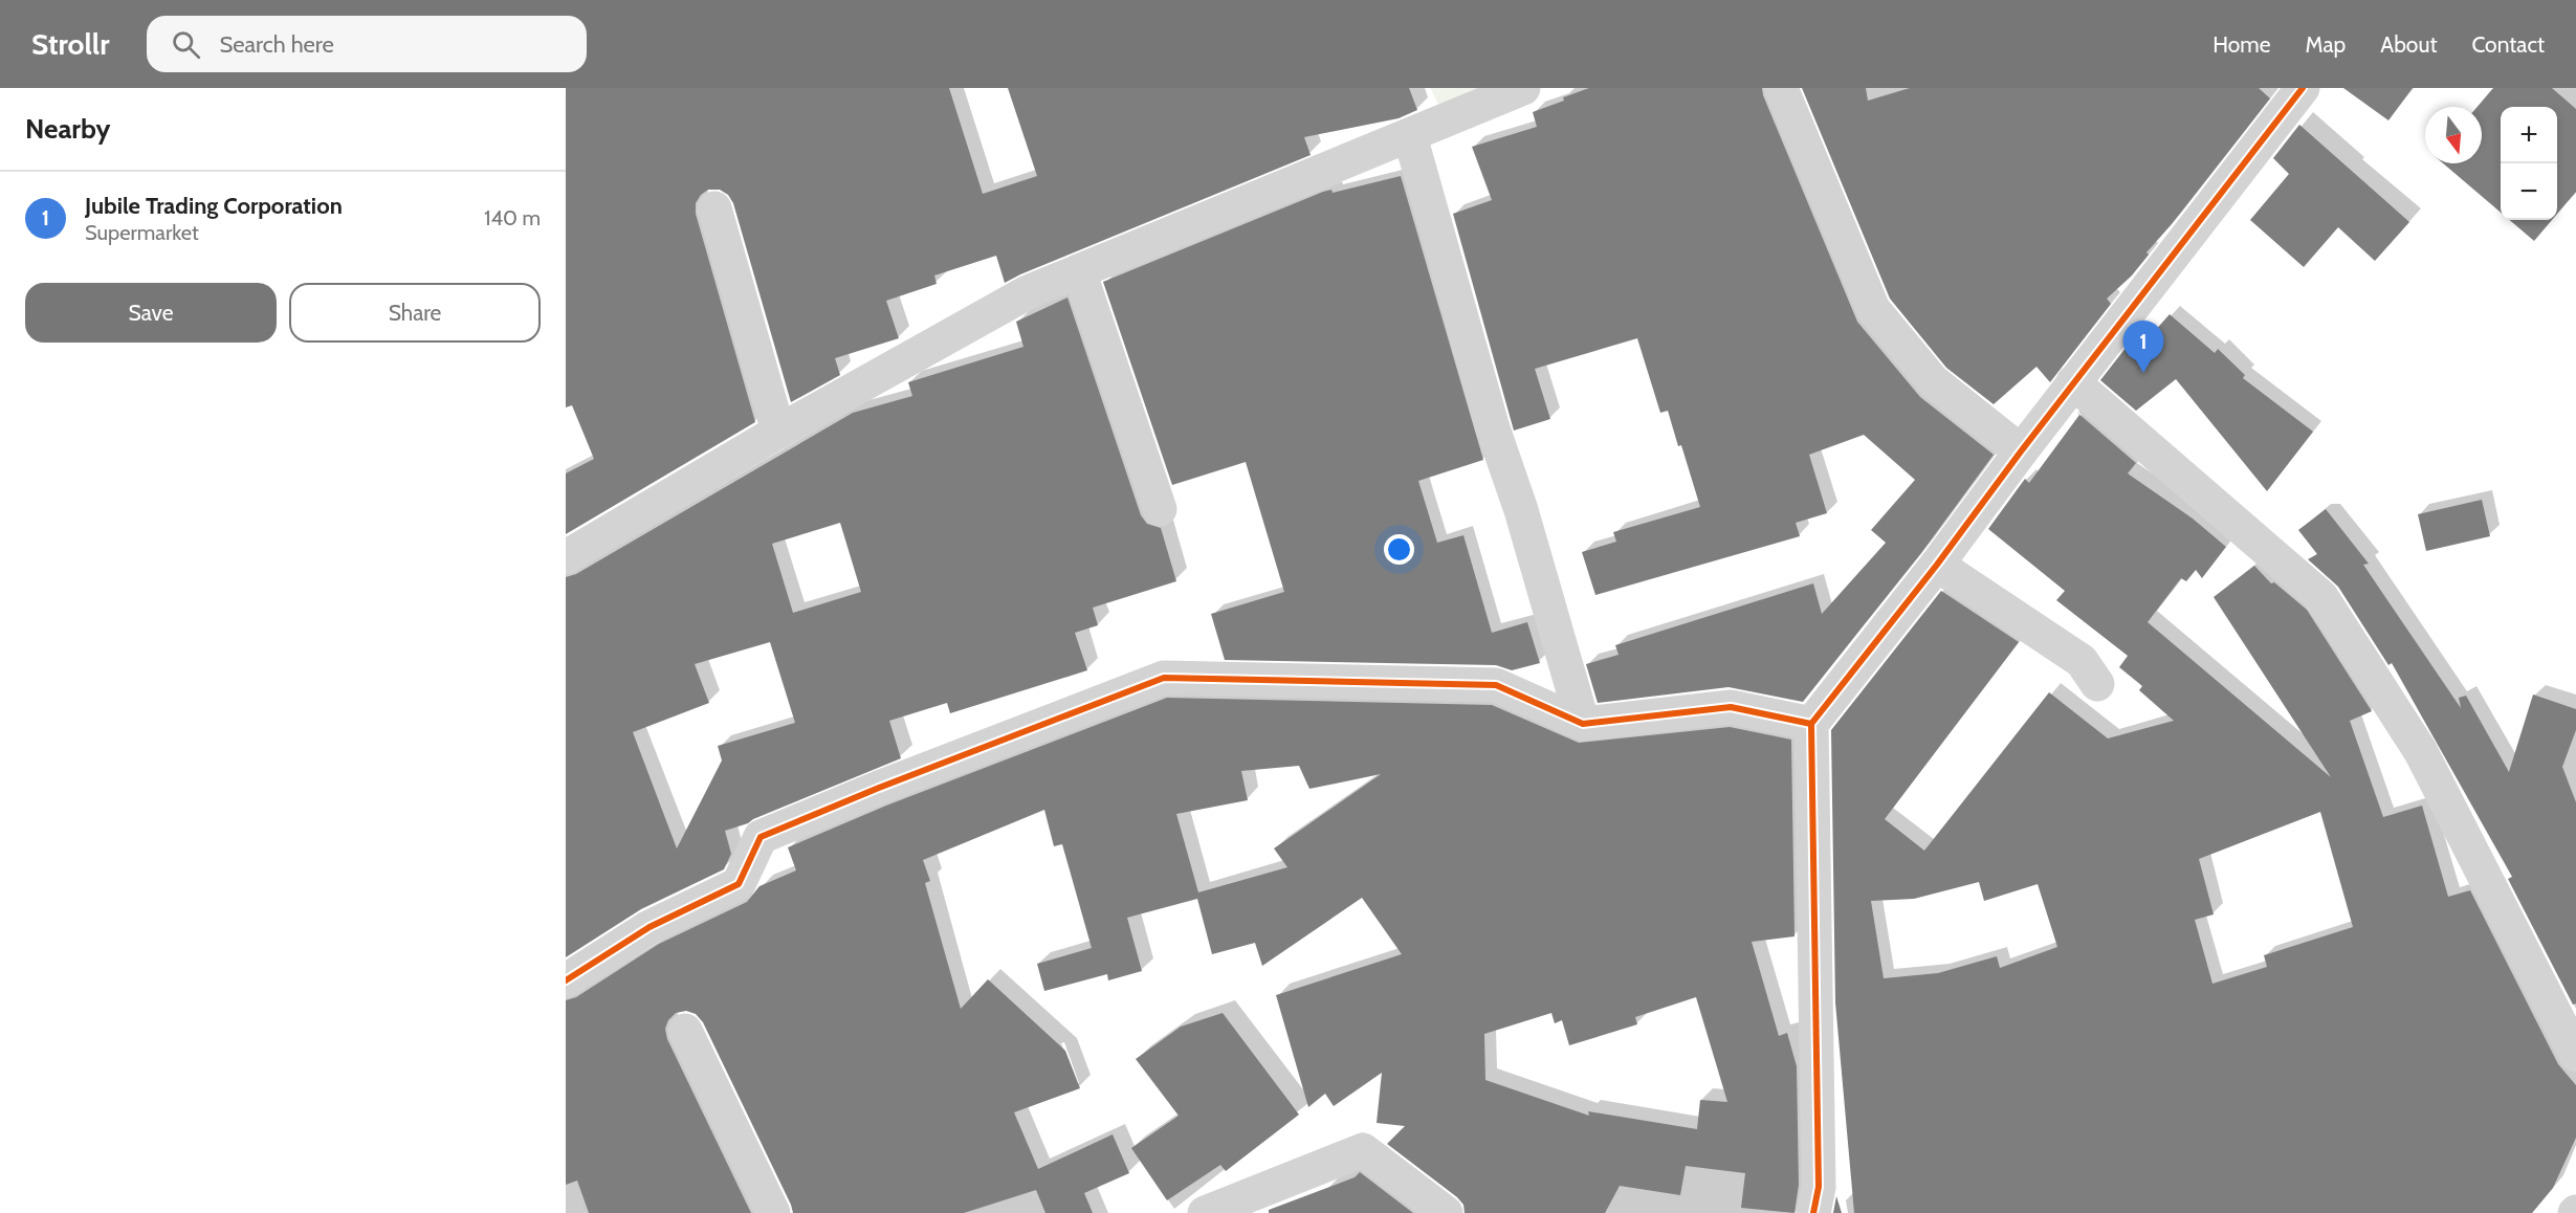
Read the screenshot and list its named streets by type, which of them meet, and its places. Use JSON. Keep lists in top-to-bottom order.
{
  "north": "bottom",
  "page": {
    "header": "Strollr",
    "search": "Search here",
    "nav": [
      "Home",
      "Map",
      "About",
      "Contact"
    ],
    "heading": "Nearby",
    "map_buttons": ["+", "−"],
    "list": [
      {
        "mark": "1",
        "name": "Jubile Trading Corporation",
        "note": "Supermarket",
        "value": "140 m"
      }
    ],
    "buttons": ["Save", "Share"],
    "pins": "1"
  }
}
